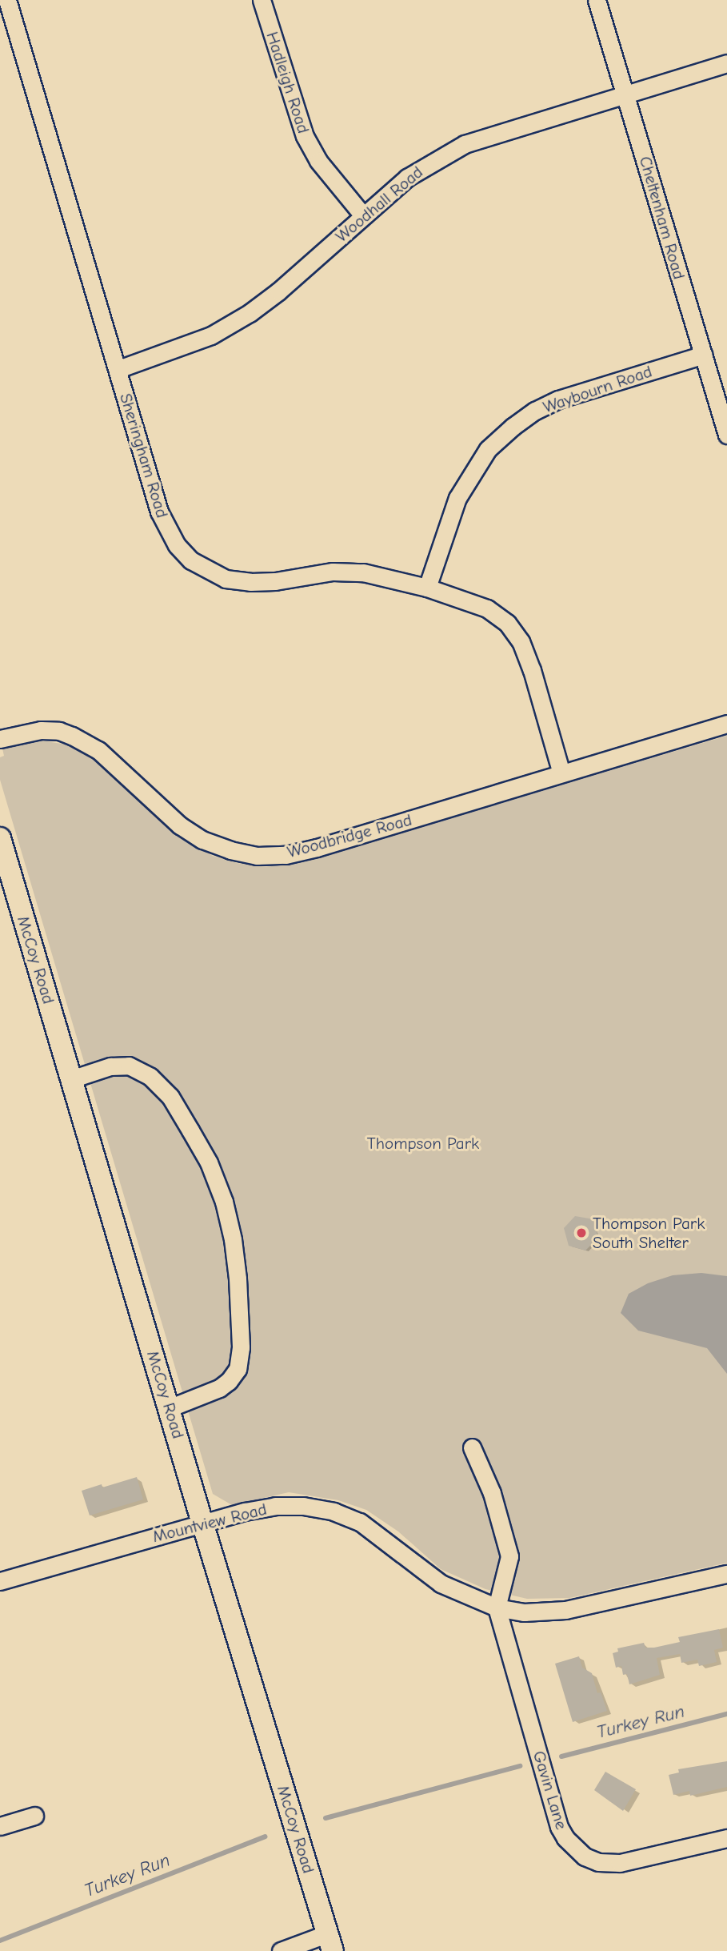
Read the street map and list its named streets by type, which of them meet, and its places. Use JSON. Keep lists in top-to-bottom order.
{
  "streets": {
    "main road": ["McCoy Road"],
    "street": [
      "Hadleigh Road",
      "Woodhall Road",
      "Cheltenham Road",
      "Waybourn Road",
      "Sheringham Road",
      "Woodbridge Road",
      "Mountview Road",
      "Gavin Lane"
    ]
  },
  "crossings": [
    ["Hadleigh Road", "Woodhall Road"],
    ["Woodhall Road", "Cheltenham Road"],
    ["Woodhall Road", "Sheringham Road"],
    ["Cheltenham Road", "Waybourn Road"],
    ["Waybourn Road", "Sheringham Road"],
    ["Sheringham Road", "Woodbridge Road"],
    ["McCoy Road", "Mountview Road"],
    ["Mountview Road", "Gavin Lane"]
  ],
  "water": ["Turkey Run"],
  "parks": ["Thompson Park"],
  "places": ["Thompson Park South Shelter"]
}
